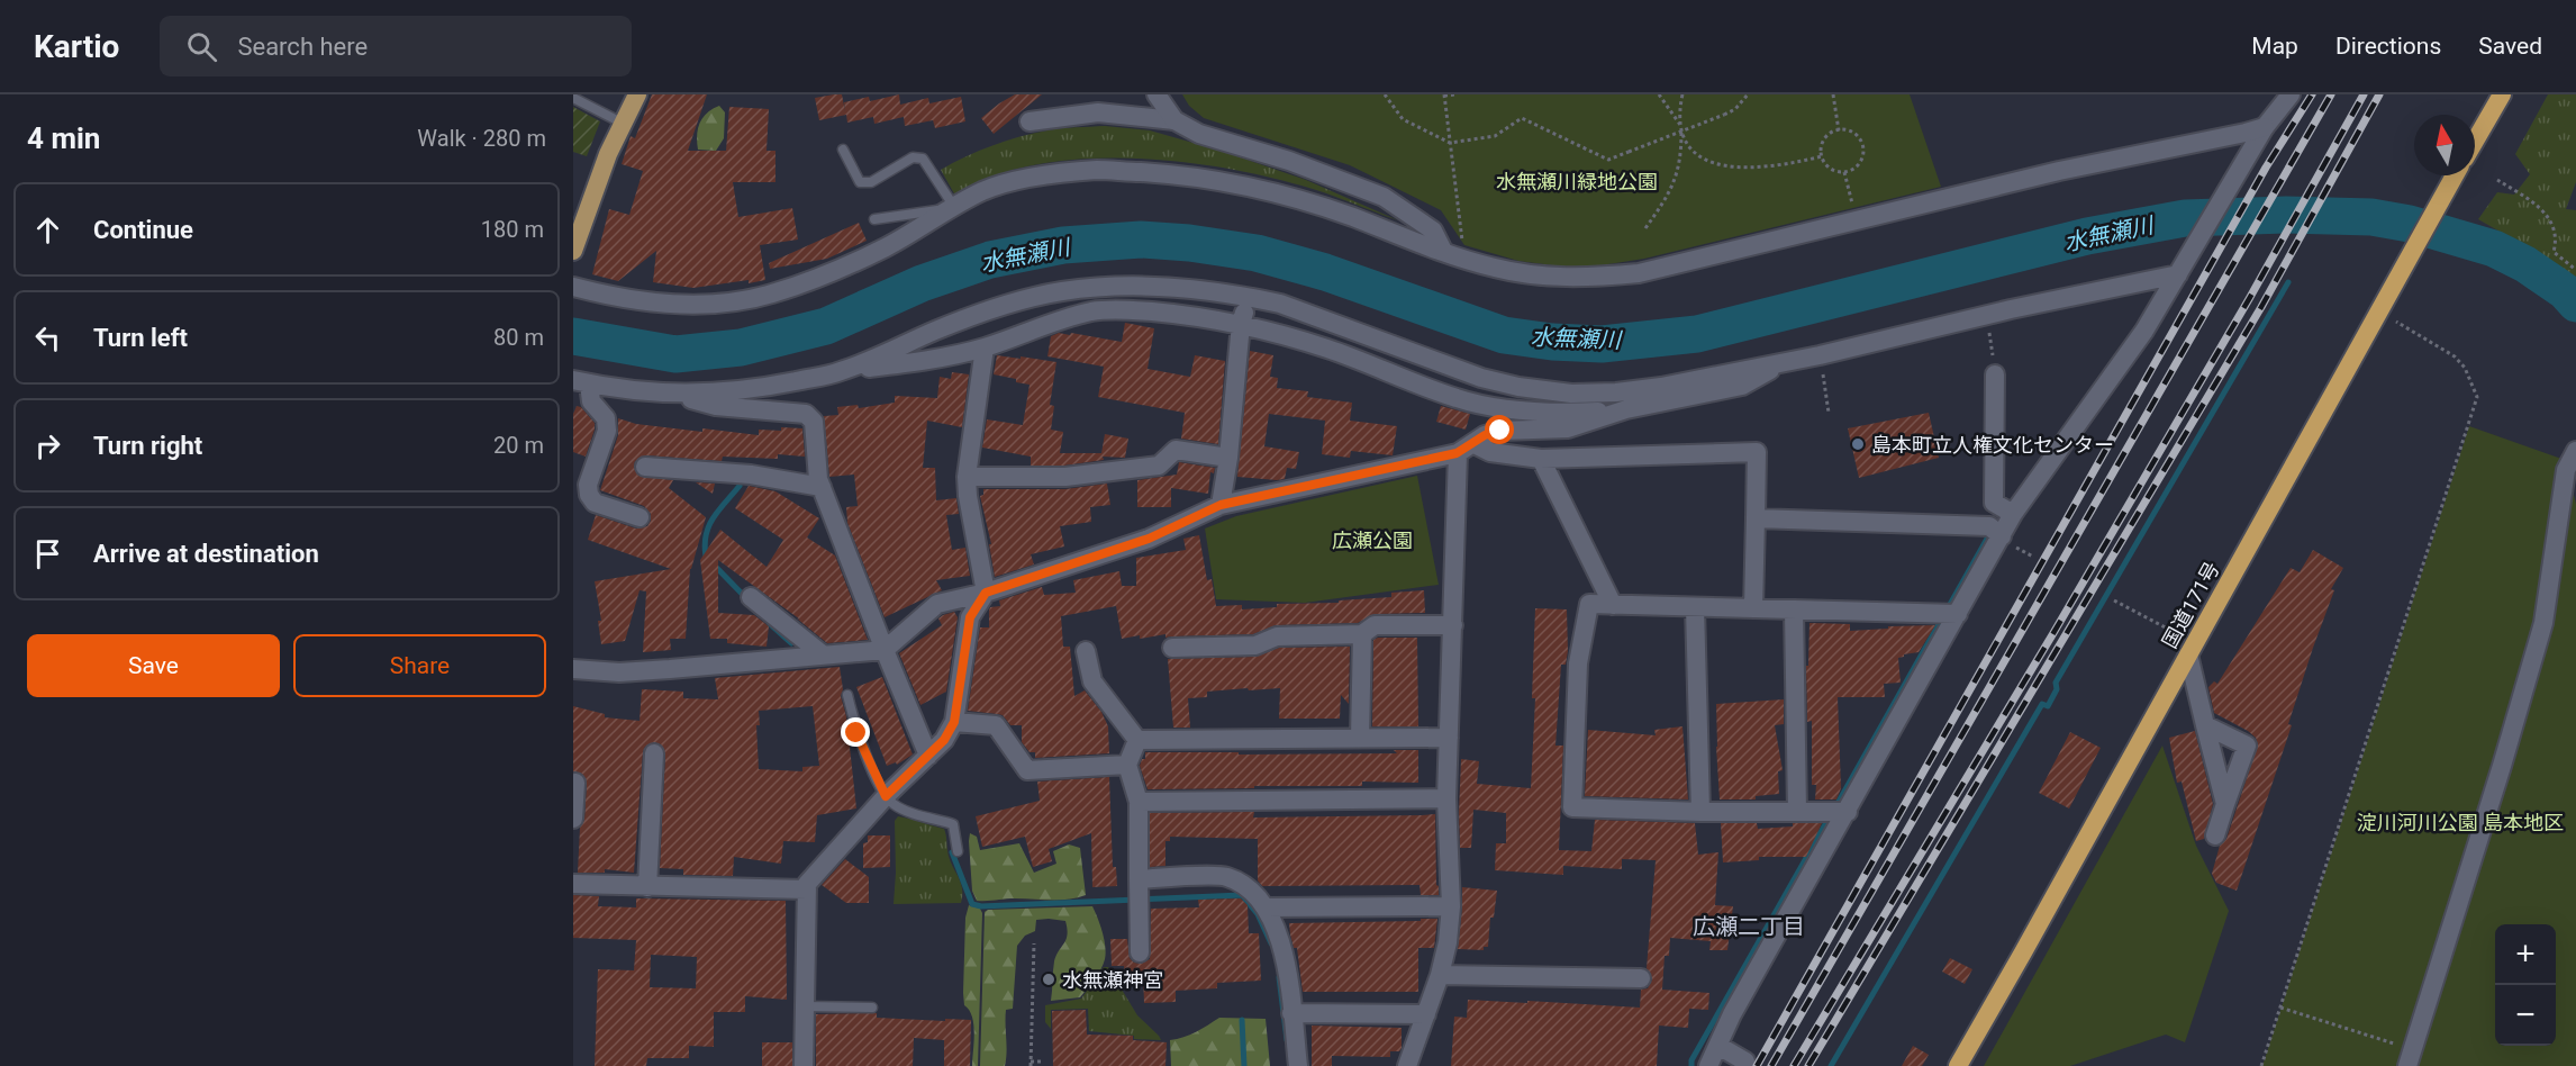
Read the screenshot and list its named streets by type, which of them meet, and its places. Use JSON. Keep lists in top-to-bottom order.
{
  "streets": {
    "highway": ["国道171号"]
  },
  "districts": ["広瀬二丁目"],
  "water": ["水無瀬川"],
  "parks": ["水無瀬川緑地公園", "広瀬公園", "淀川河川公園 島本地区"],
  "places": ["島本町立人権文化センター", "水無瀬神宮"],
  "north": "top",
  "page": {
    "header": "Kartio",
    "search": "Search here",
    "nav": ["Map", "Directions", "Saved"],
    "heading": ["4 min", "Walk · 280 m"],
    "list": [
      ["Continue", "180 m"],
      ["Turn left", "80 m"],
      ["Turn right", "20 m"],
      "Arrive at destination"
    ],
    "buttons": ["Save", "Share"],
    "map_buttons": ["+", "−"]
  }
}
